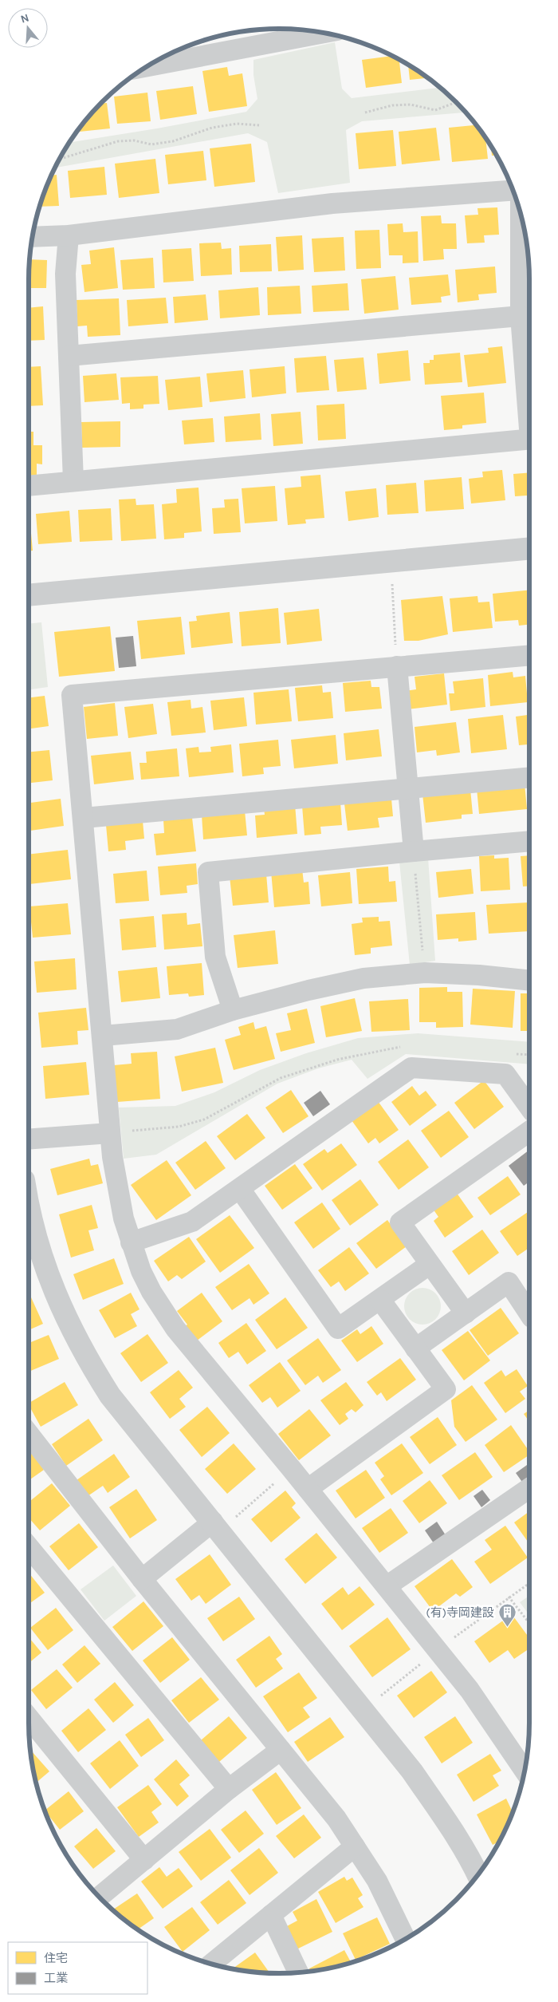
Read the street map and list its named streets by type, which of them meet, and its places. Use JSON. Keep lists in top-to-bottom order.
{
  "places": {
    "building": ["(有)寺岡建設"]
  },
  "legend": ["住宅", "工業"],
  "north": "top"
}
